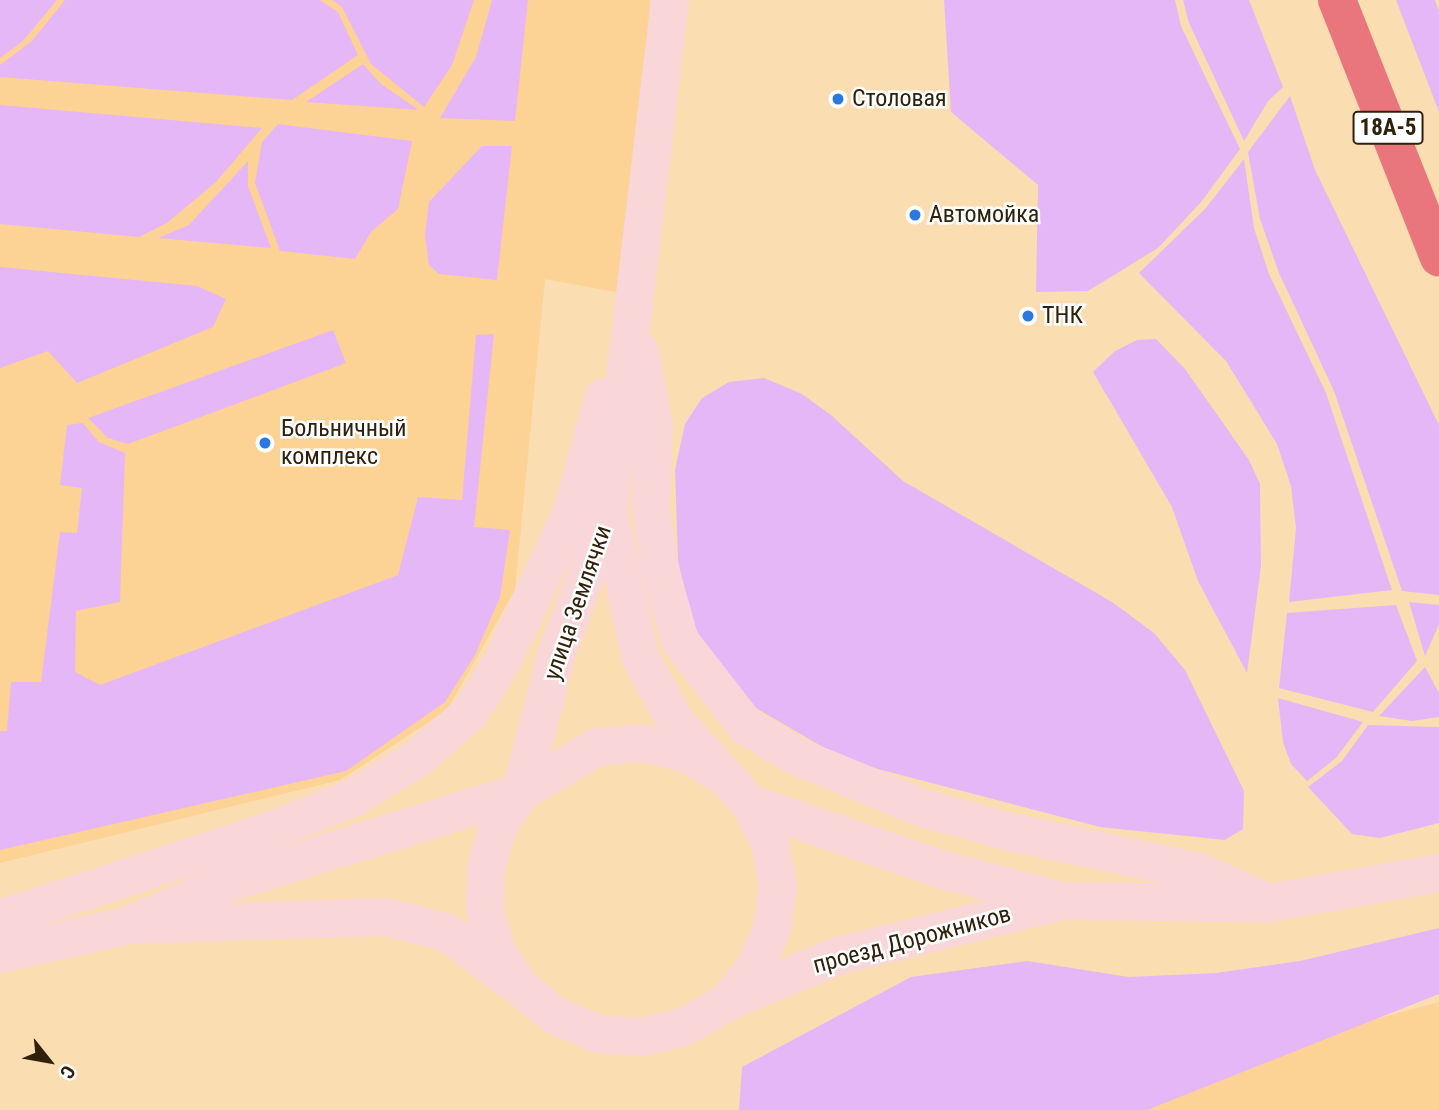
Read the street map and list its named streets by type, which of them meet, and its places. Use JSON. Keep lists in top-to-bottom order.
{
  "streets": {
    "highway": ["18А-5"],
    "main road": ["улица Землячки", "проезд Дорожников"]
  },
  "crossings": [
    ["улица Землячки", "проезд Дорожников"]
  ],
  "places": [
    "Столовая",
    "Автомойка",
    "ТНК",
    "Больничный комплекс"
  ],
  "north": "bottom right"
}
